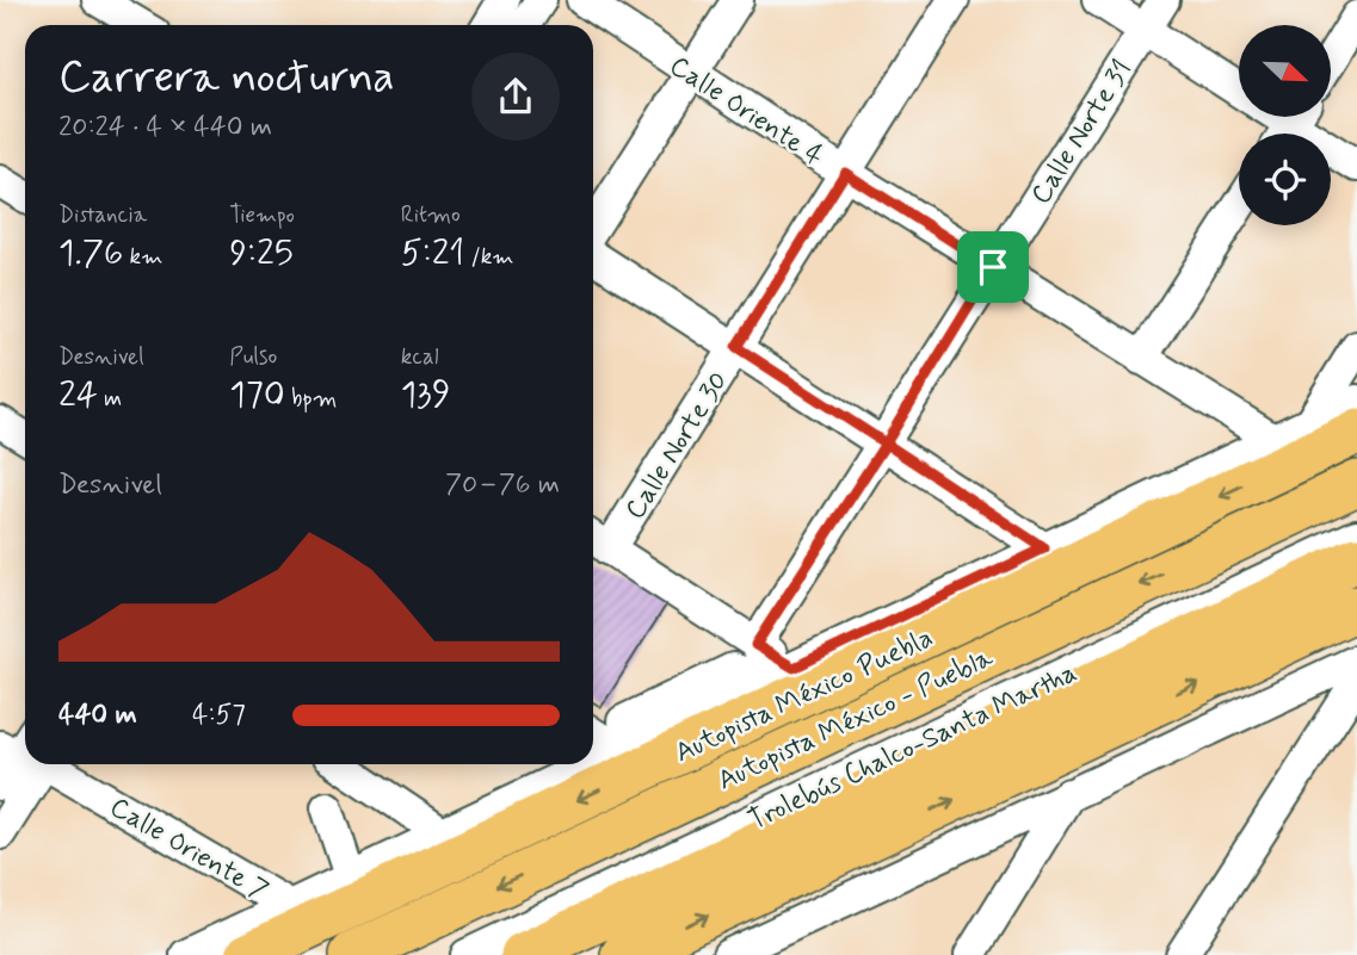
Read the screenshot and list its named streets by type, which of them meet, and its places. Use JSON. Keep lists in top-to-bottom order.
{
  "streets": {
    "highway": ["Autopista México Puebla", "Autopista México - Puebla"],
    "street": [
      "Calle Oriente 4",
      "Calle Norte 31",
      "Calle Norte 30",
      "Trolebús Chalco-Santa Martha",
      "Calle Oriente 7"
    ]
  },
  "crossings": [
    ["Calle Oriente 4", "Calle Norte 31"],
    ["Calle Oriente 4", "Calle Norte 30"],
    ["Calle Oriente 4", "Autopista México Puebla"],
    ["Autopista México Puebla", "Calle Oriente 7"]
  ],
  "north": "bottom right",
  "page": {
    "heading": ["Carrera nocturna", "20:24 · 4 × 440 m"],
    "stats": [
      ["Distancia", "1.76 km"],
      ["Tiempo", "9:25"],
      ["Ritmo", "5:21 /km"],
      ["Desnivel", "24 m"],
      ["Pulso", "170 bpm"],
      ["kcal", "139"]
    ],
    "chart": ["Desnivel", "70–76 m"],
    "list": [
      {
        "name": "440 m",
        "note": "4:57"
      }
    ]
  }
}
